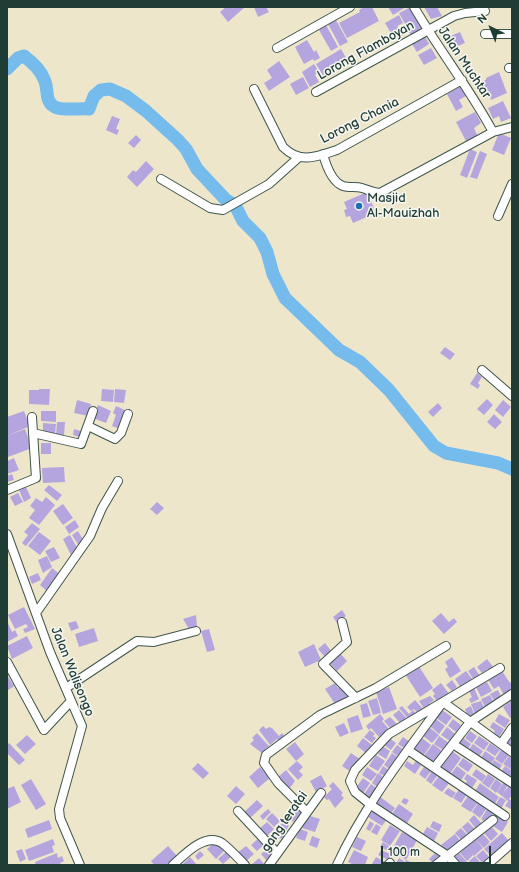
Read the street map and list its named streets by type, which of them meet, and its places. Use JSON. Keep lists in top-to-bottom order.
{
  "streets": {
    "street": [
      "Lorong Flamboyan",
      "Jalan Muchtar",
      "Lorong Chania",
      "Jalan Walisongo",
      "gang teratai"
    ]
  },
  "crossings": [
    ["Lorong Flamboyan", "Jalan Muchtar"],
    ["Jalan Muchtar", "Lorong Chania"]
  ],
  "places": ["Masjid Al-Mauizhah"],
  "scale_bar": "100 m",
  "north": "top left"
}
